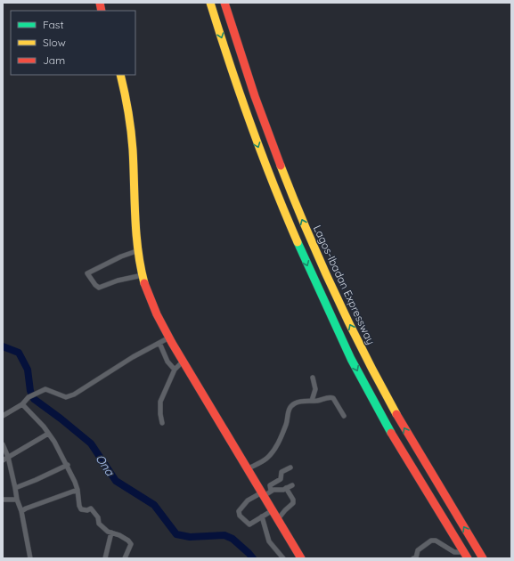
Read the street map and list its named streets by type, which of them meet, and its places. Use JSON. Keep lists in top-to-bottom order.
{
  "streets": {
    "highway": ["Lagos-Ibadan Expressway"]
  },
  "water": ["Ona"],
  "legend": ["Fast", "Slow", "Jam"]
}
